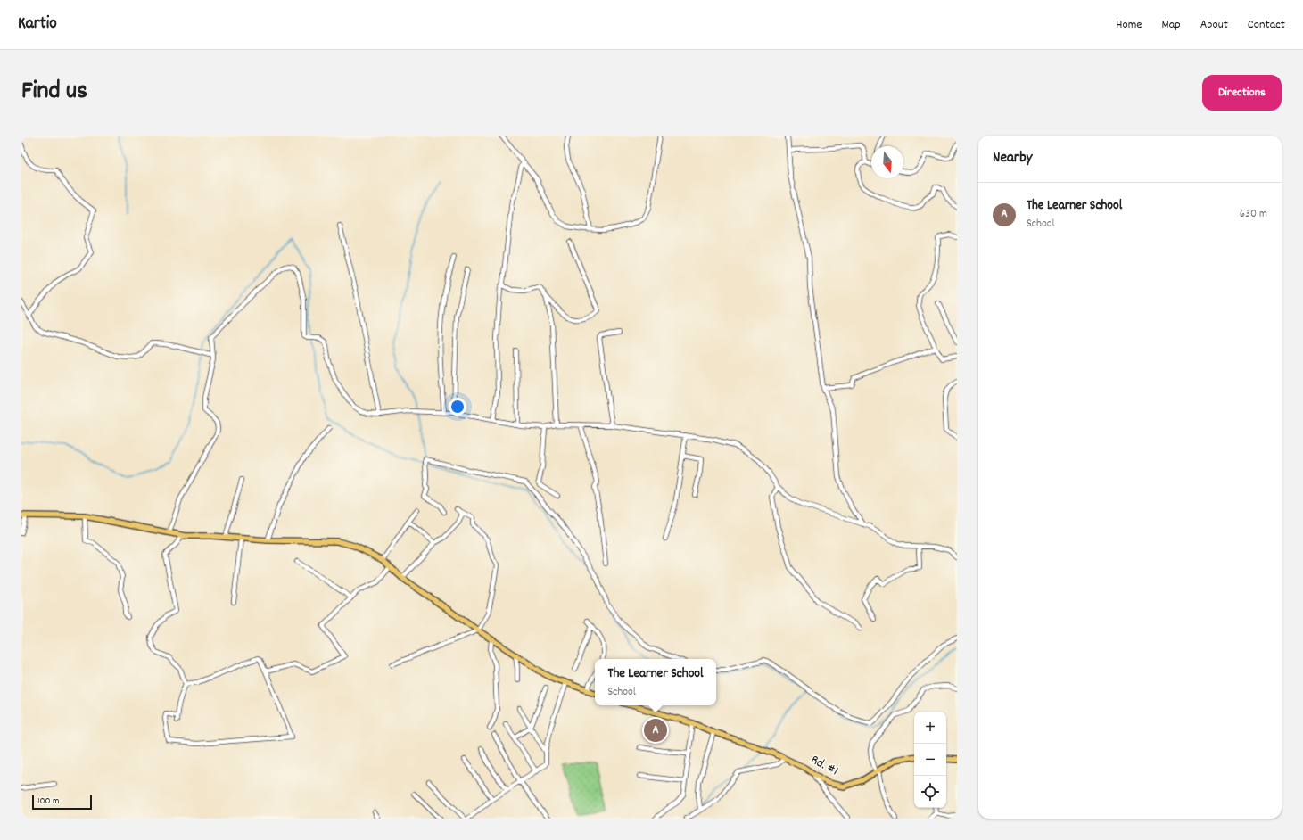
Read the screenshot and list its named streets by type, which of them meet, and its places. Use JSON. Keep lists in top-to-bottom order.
{
  "streets": {
    "main road": ["Rd. #1"]
  },
  "scale_bar": "100 m",
  "north": "bottom",
  "page": {
    "header": "Kartio",
    "nav": [
      "Home",
      "Map",
      "About",
      "Contact"
    ],
    "title": "Find us",
    "buttons": "Directions",
    "heading": "Nearby",
    "list": [
      {
        "mark": "A",
        "name": "The Learner School",
        "note": "School",
        "value": "630 m"
      }
    ],
    "popup": ["The Learner School", "School"],
    "map_buttons": ["+", "−"],
    "pins": "A",
    "scale": "100 m"
  }
}
